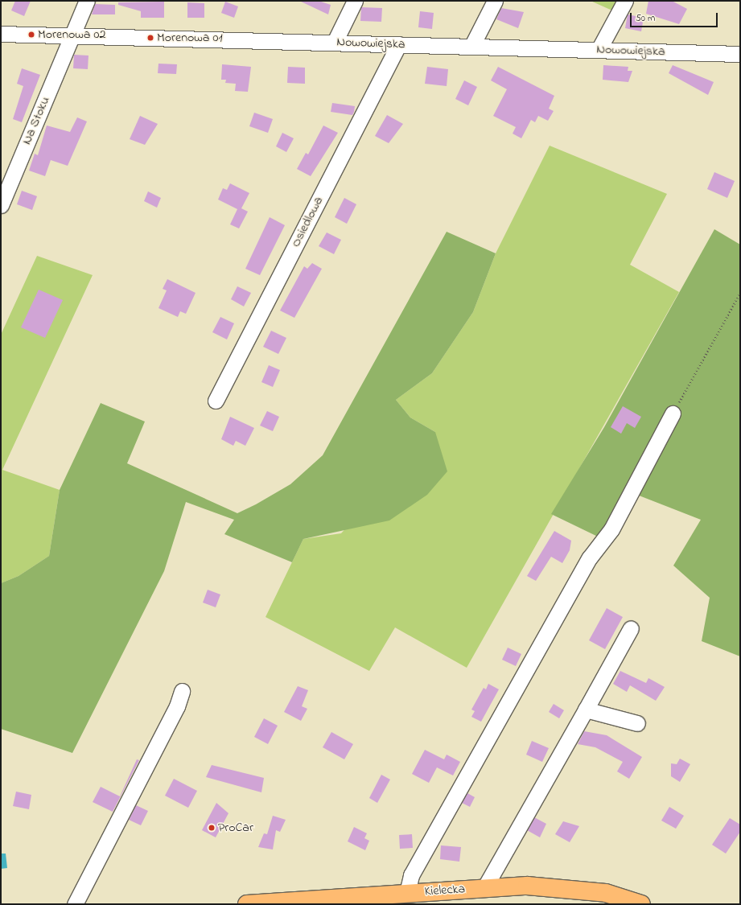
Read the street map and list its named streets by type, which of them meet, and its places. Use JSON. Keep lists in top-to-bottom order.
{
  "streets": {
    "main road": ["Kielecka"],
    "street": ["Nowowiejska", "Na Stoku", "Osiedlowa"]
  },
  "crossings": [
    ["Nowowiejska", "Na Stoku"],
    ["Nowowiejska", "Osiedlowa"]
  ],
  "places": ["Morenowa 02", "Morenowa 01", "ProCar"],
  "scale_bar": "50 m"
}
